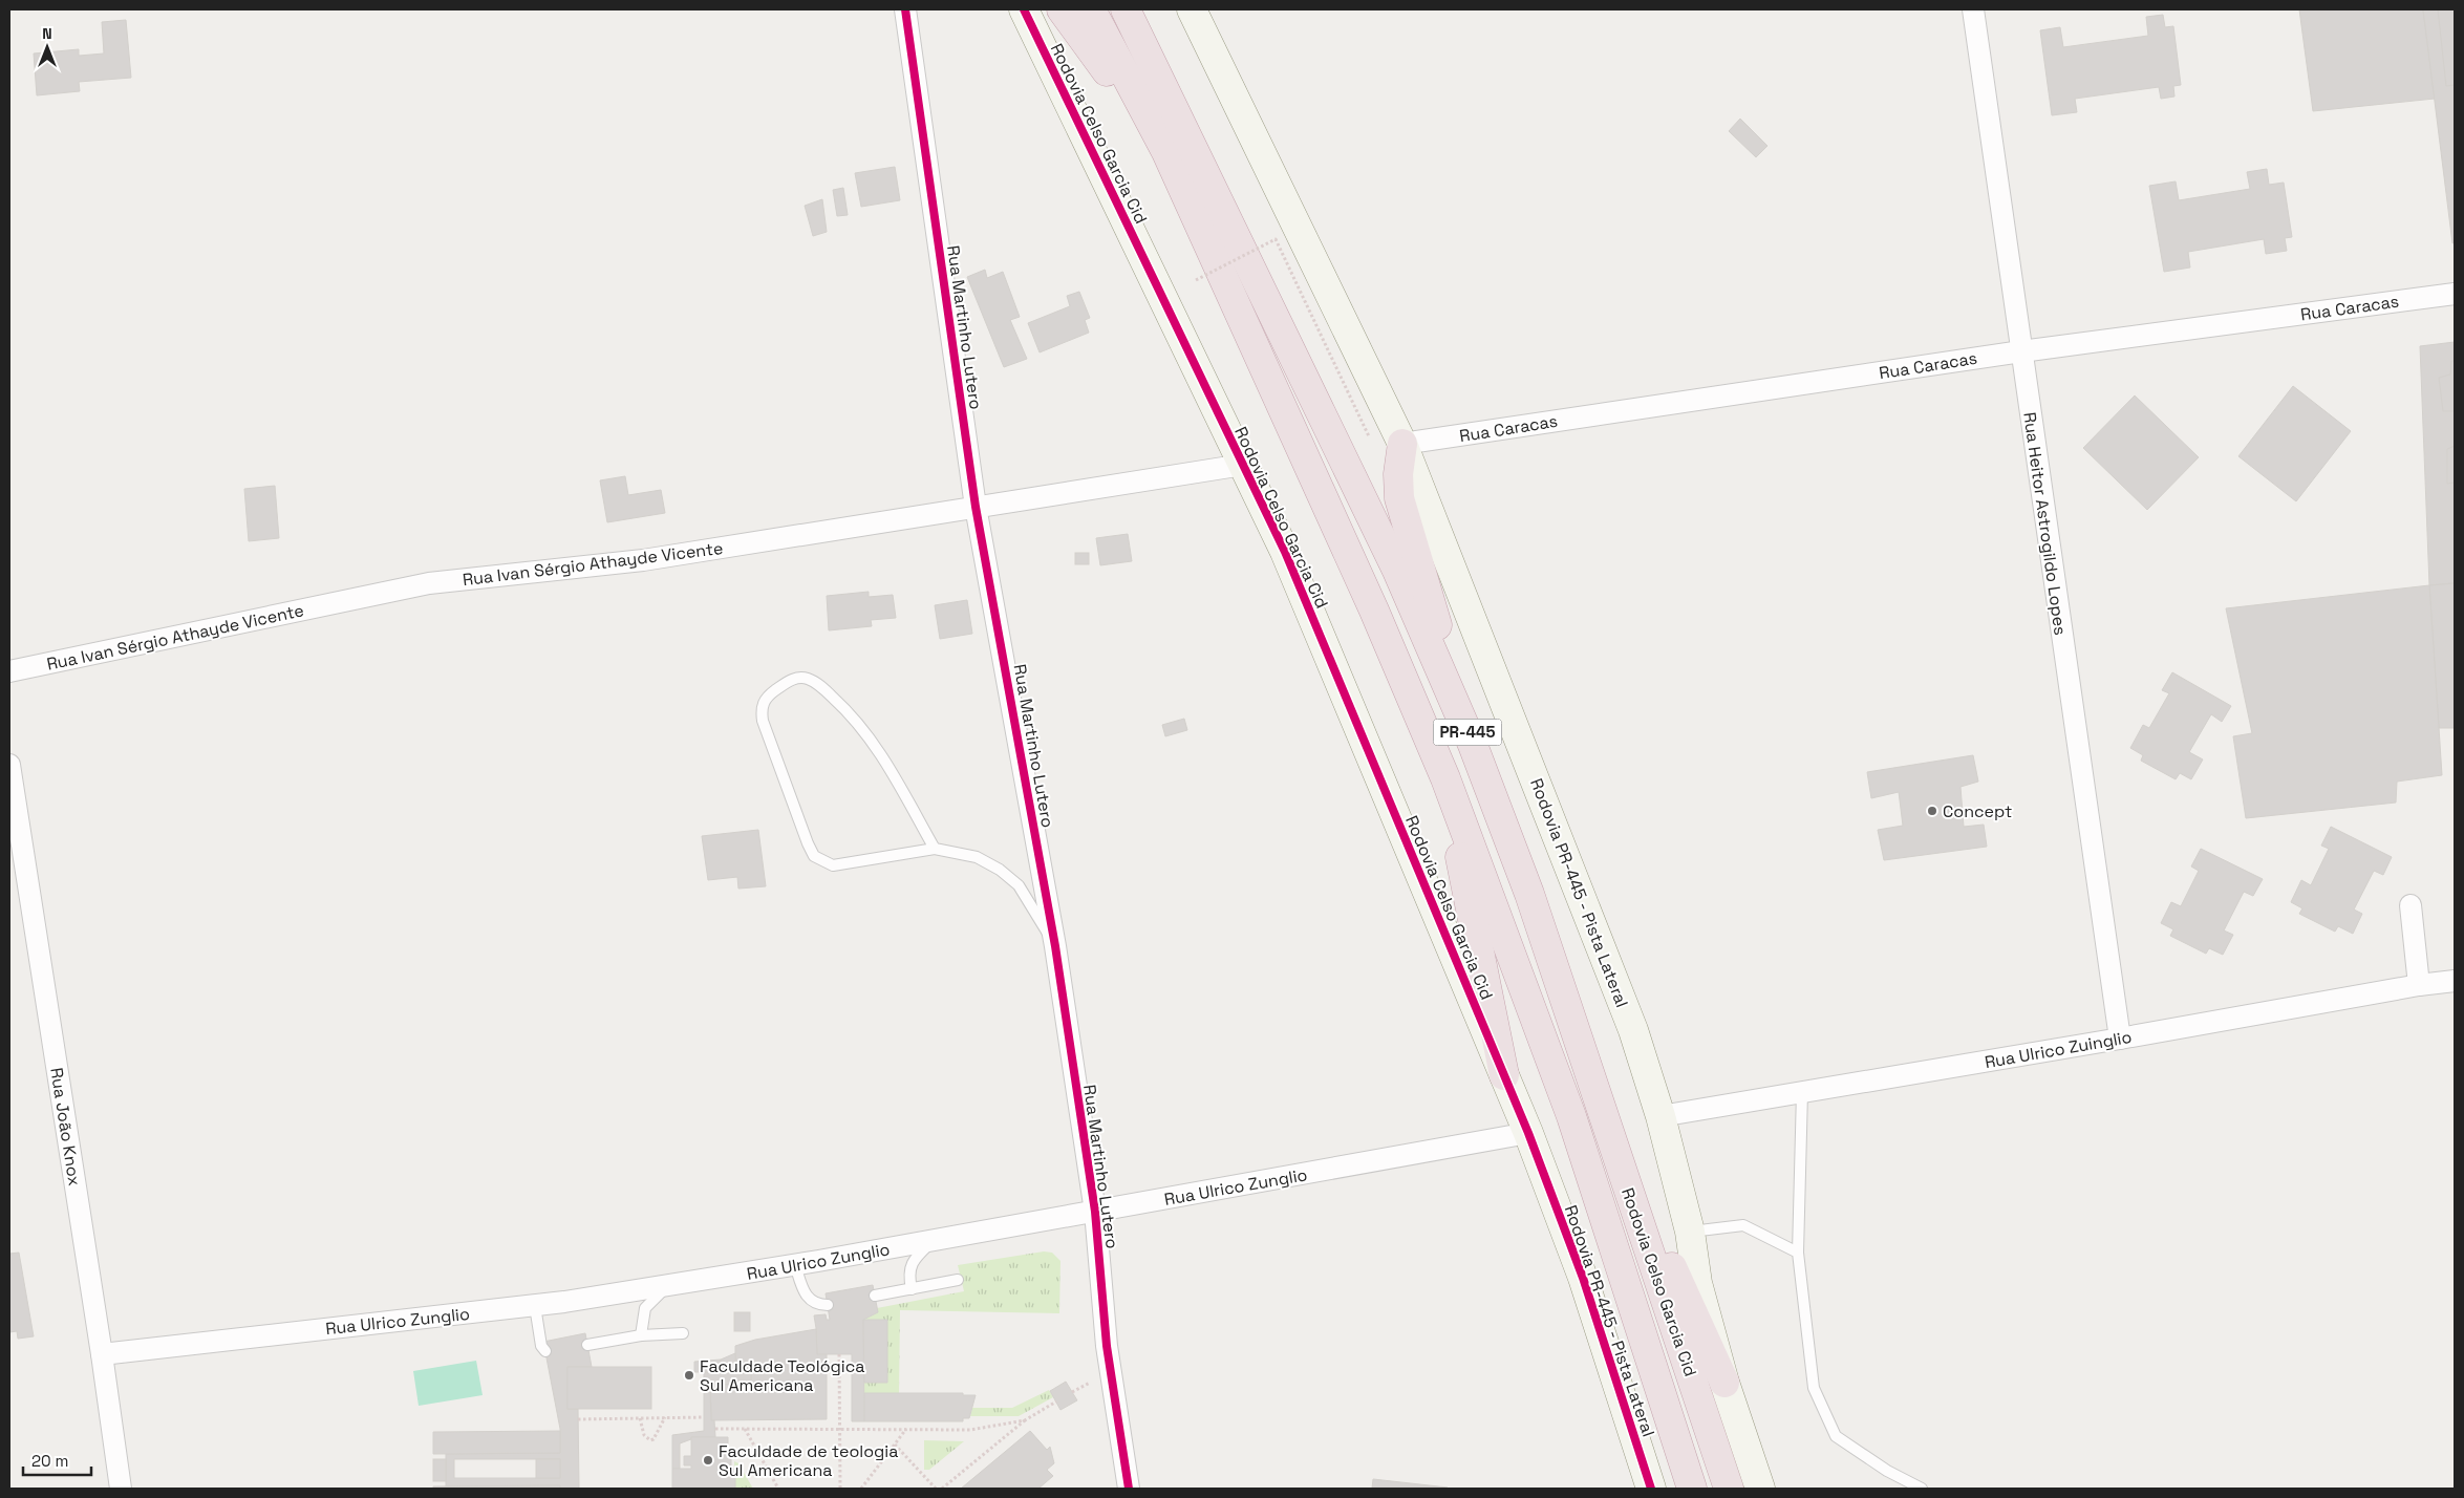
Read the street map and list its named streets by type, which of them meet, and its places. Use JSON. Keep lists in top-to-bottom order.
{
  "streets": {
    "highway": ["Rodovia Celso Garcia Cid", "PR-445"],
    "street": [
      "Rua Caracas",
      "Rua Martinho Lutero",
      "Rua Heitor Astrogildo Lopes",
      "Rua Ivan Sérgio Athayde Vicente",
      "Rodovia PR-445 - Pista Lateral",
      "Rua Ulrico Zuinglio",
      "Rua João Knox",
      "Rua Ulrico Zunglio"
    ]
  },
  "crossings": [
    ["Rodovia Celso Garcia Cid", "Rua Ivan Sérgio Athayde Vicente"],
    ["Rodovia Celso Garcia Cid", "Rodovia PR-445 - Pista Lateral"],
    ["Rua Caracas", "Rua Heitor Astrogildo Lopes"],
    ["Rua Caracas", "Rodovia PR-445 - Pista Lateral"],
    ["Rua Martinho Lutero", "Rua Ivan Sérgio Athayde Vicente"],
    ["Rua Martinho Lutero", "Rua Ulrico Zunglio"],
    ["Rua Heitor Astrogildo Lopes", "Rua Ulrico Zuinglio"],
    ["Rodovia PR-445 - Pista Lateral", "Rua Ulrico Zuinglio"],
    ["Rodovia PR-445 - Pista Lateral", "Rua Ulrico Zunglio"],
    ["Rua João Knox", "Rua Ulrico Zunglio"]
  ],
  "places": ["Concept", "Faculdade Teológica Sul Americana", "Faculdade de teologia Sul Americana"],
  "scale_bar": "20 m",
  "north": "top"
}
